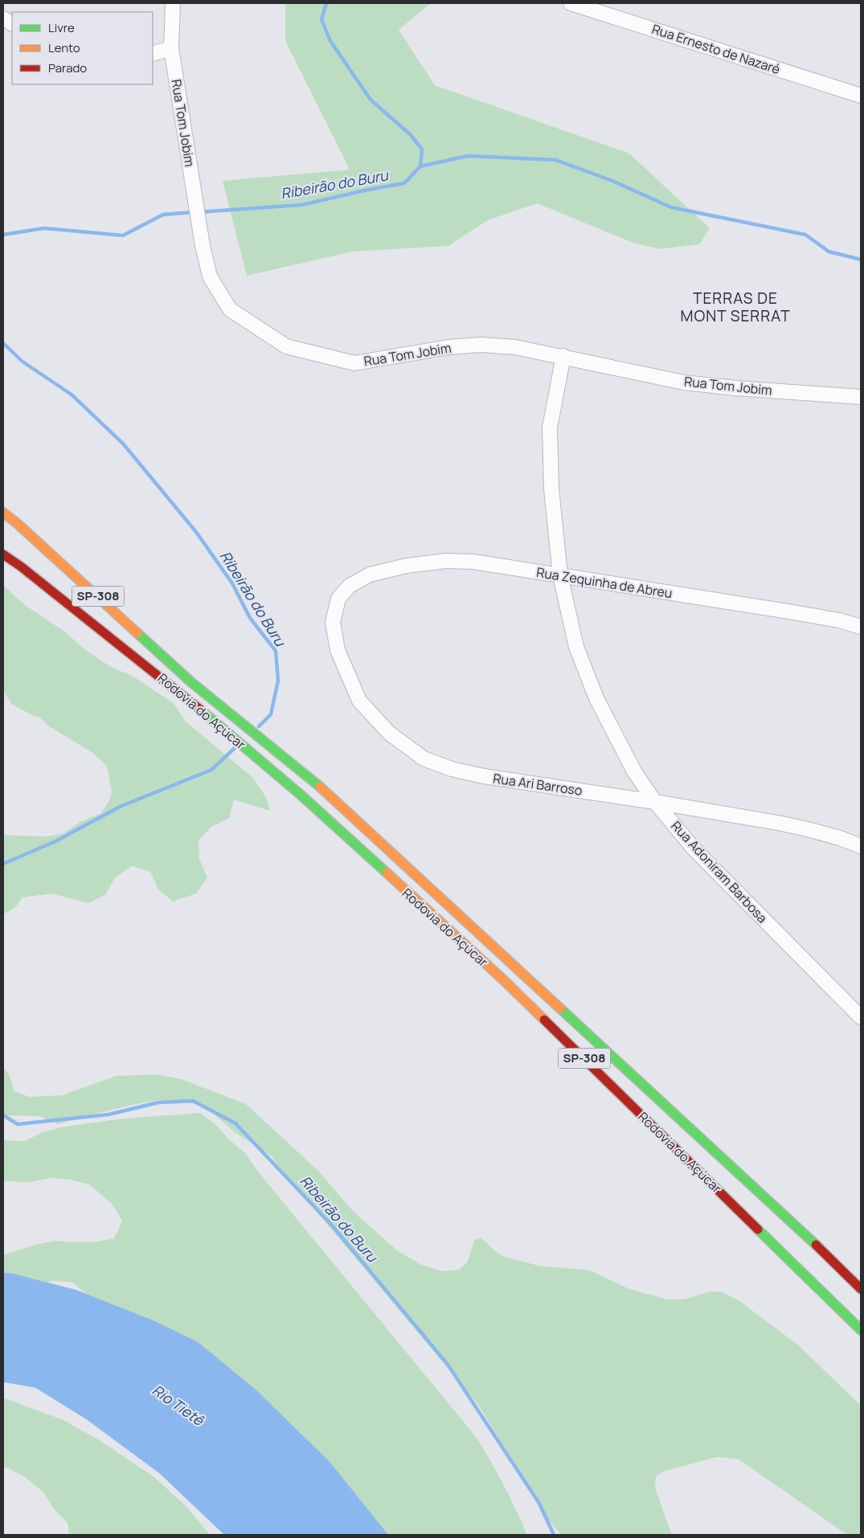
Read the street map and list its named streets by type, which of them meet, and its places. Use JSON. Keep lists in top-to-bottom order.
{
  "streets": {
    "highway": ["SP-308", "Rodovia do Açúcar"],
    "street": [
      "Rua Ernesto de Nazaré",
      "Rua Tom Jobim",
      "Rua Zequinha de Abreu",
      "Rua Ari Barroso",
      "Rua Adoniram Barbosa"
    ]
  },
  "crossings": [
    ["Rua Tom Jobim", "Rua Adoniram Barbosa"],
    ["Rua Zequinha de Abreu", "Rua Ari Barroso"],
    ["Rua Zequinha de Abreu", "Rua Adoniram Barbosa"],
    ["Rua Ari Barroso", "Rua Adoniram Barbosa"]
  ],
  "districts": ["TERRAS DE MONT SERRAT"],
  "water": ["Ribeirão do Buru", "Rio Tietê"],
  "legend": ["Livre", "Lento", "Parado"]
}
